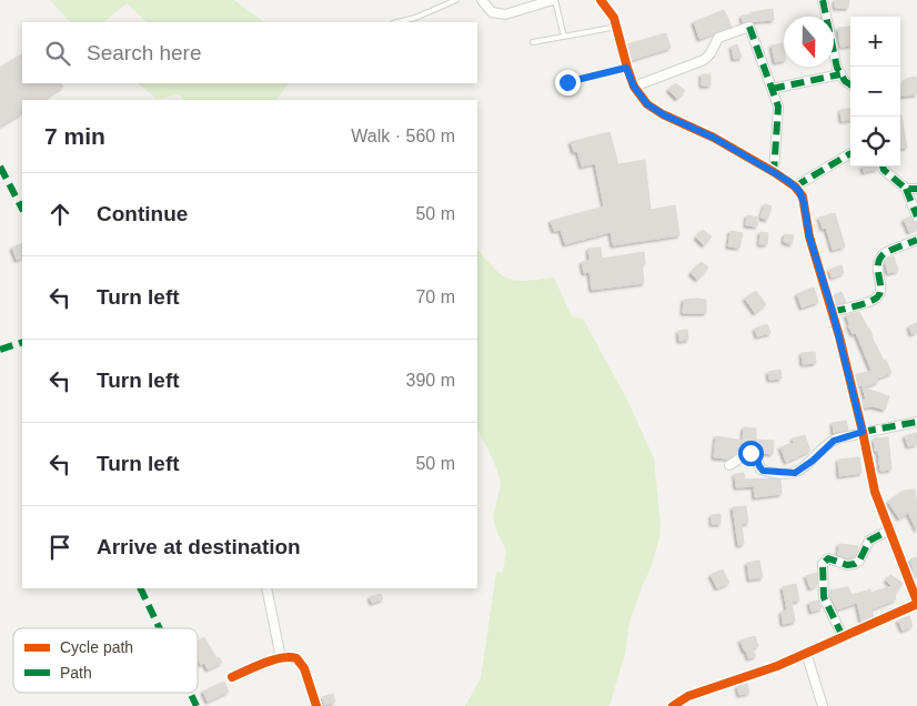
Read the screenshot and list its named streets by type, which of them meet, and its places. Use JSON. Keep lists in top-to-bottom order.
{
  "legend": ["Cycle path", "Path"],
  "north": "bottom",
  "page": {
    "map_buttons": ["+", "−"],
    "search": "Search here",
    "heading": ["7 min", "Walk · 560 m"],
    "list": [
      ["Continue", "50 m"],
      ["Turn left", "70 m"],
      ["Turn left", "390 m"],
      ["Turn left", "50 m"],
      "Arrive at destination"
    ]
  }
}
